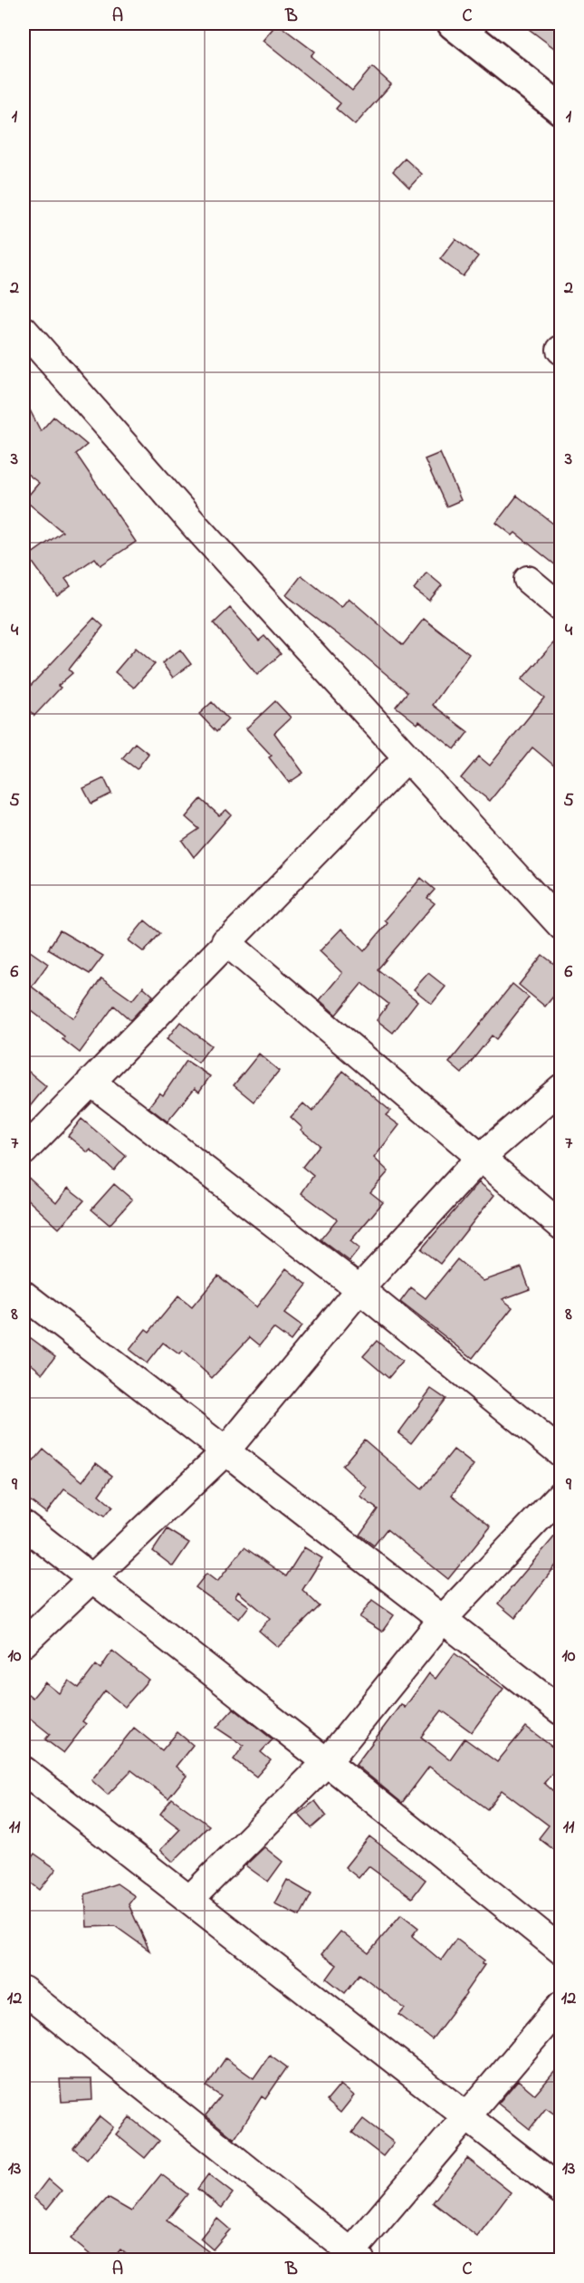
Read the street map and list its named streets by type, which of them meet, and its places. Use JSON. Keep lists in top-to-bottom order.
{
  "grid": {
    "columns": ["A", "B", "C"],
    "rows": [
      "1",
      "2",
      "3",
      "4",
      "5",
      "6",
      "7",
      "8",
      "9",
      "10",
      "11",
      "12",
      "13"
    ]
  }
}
